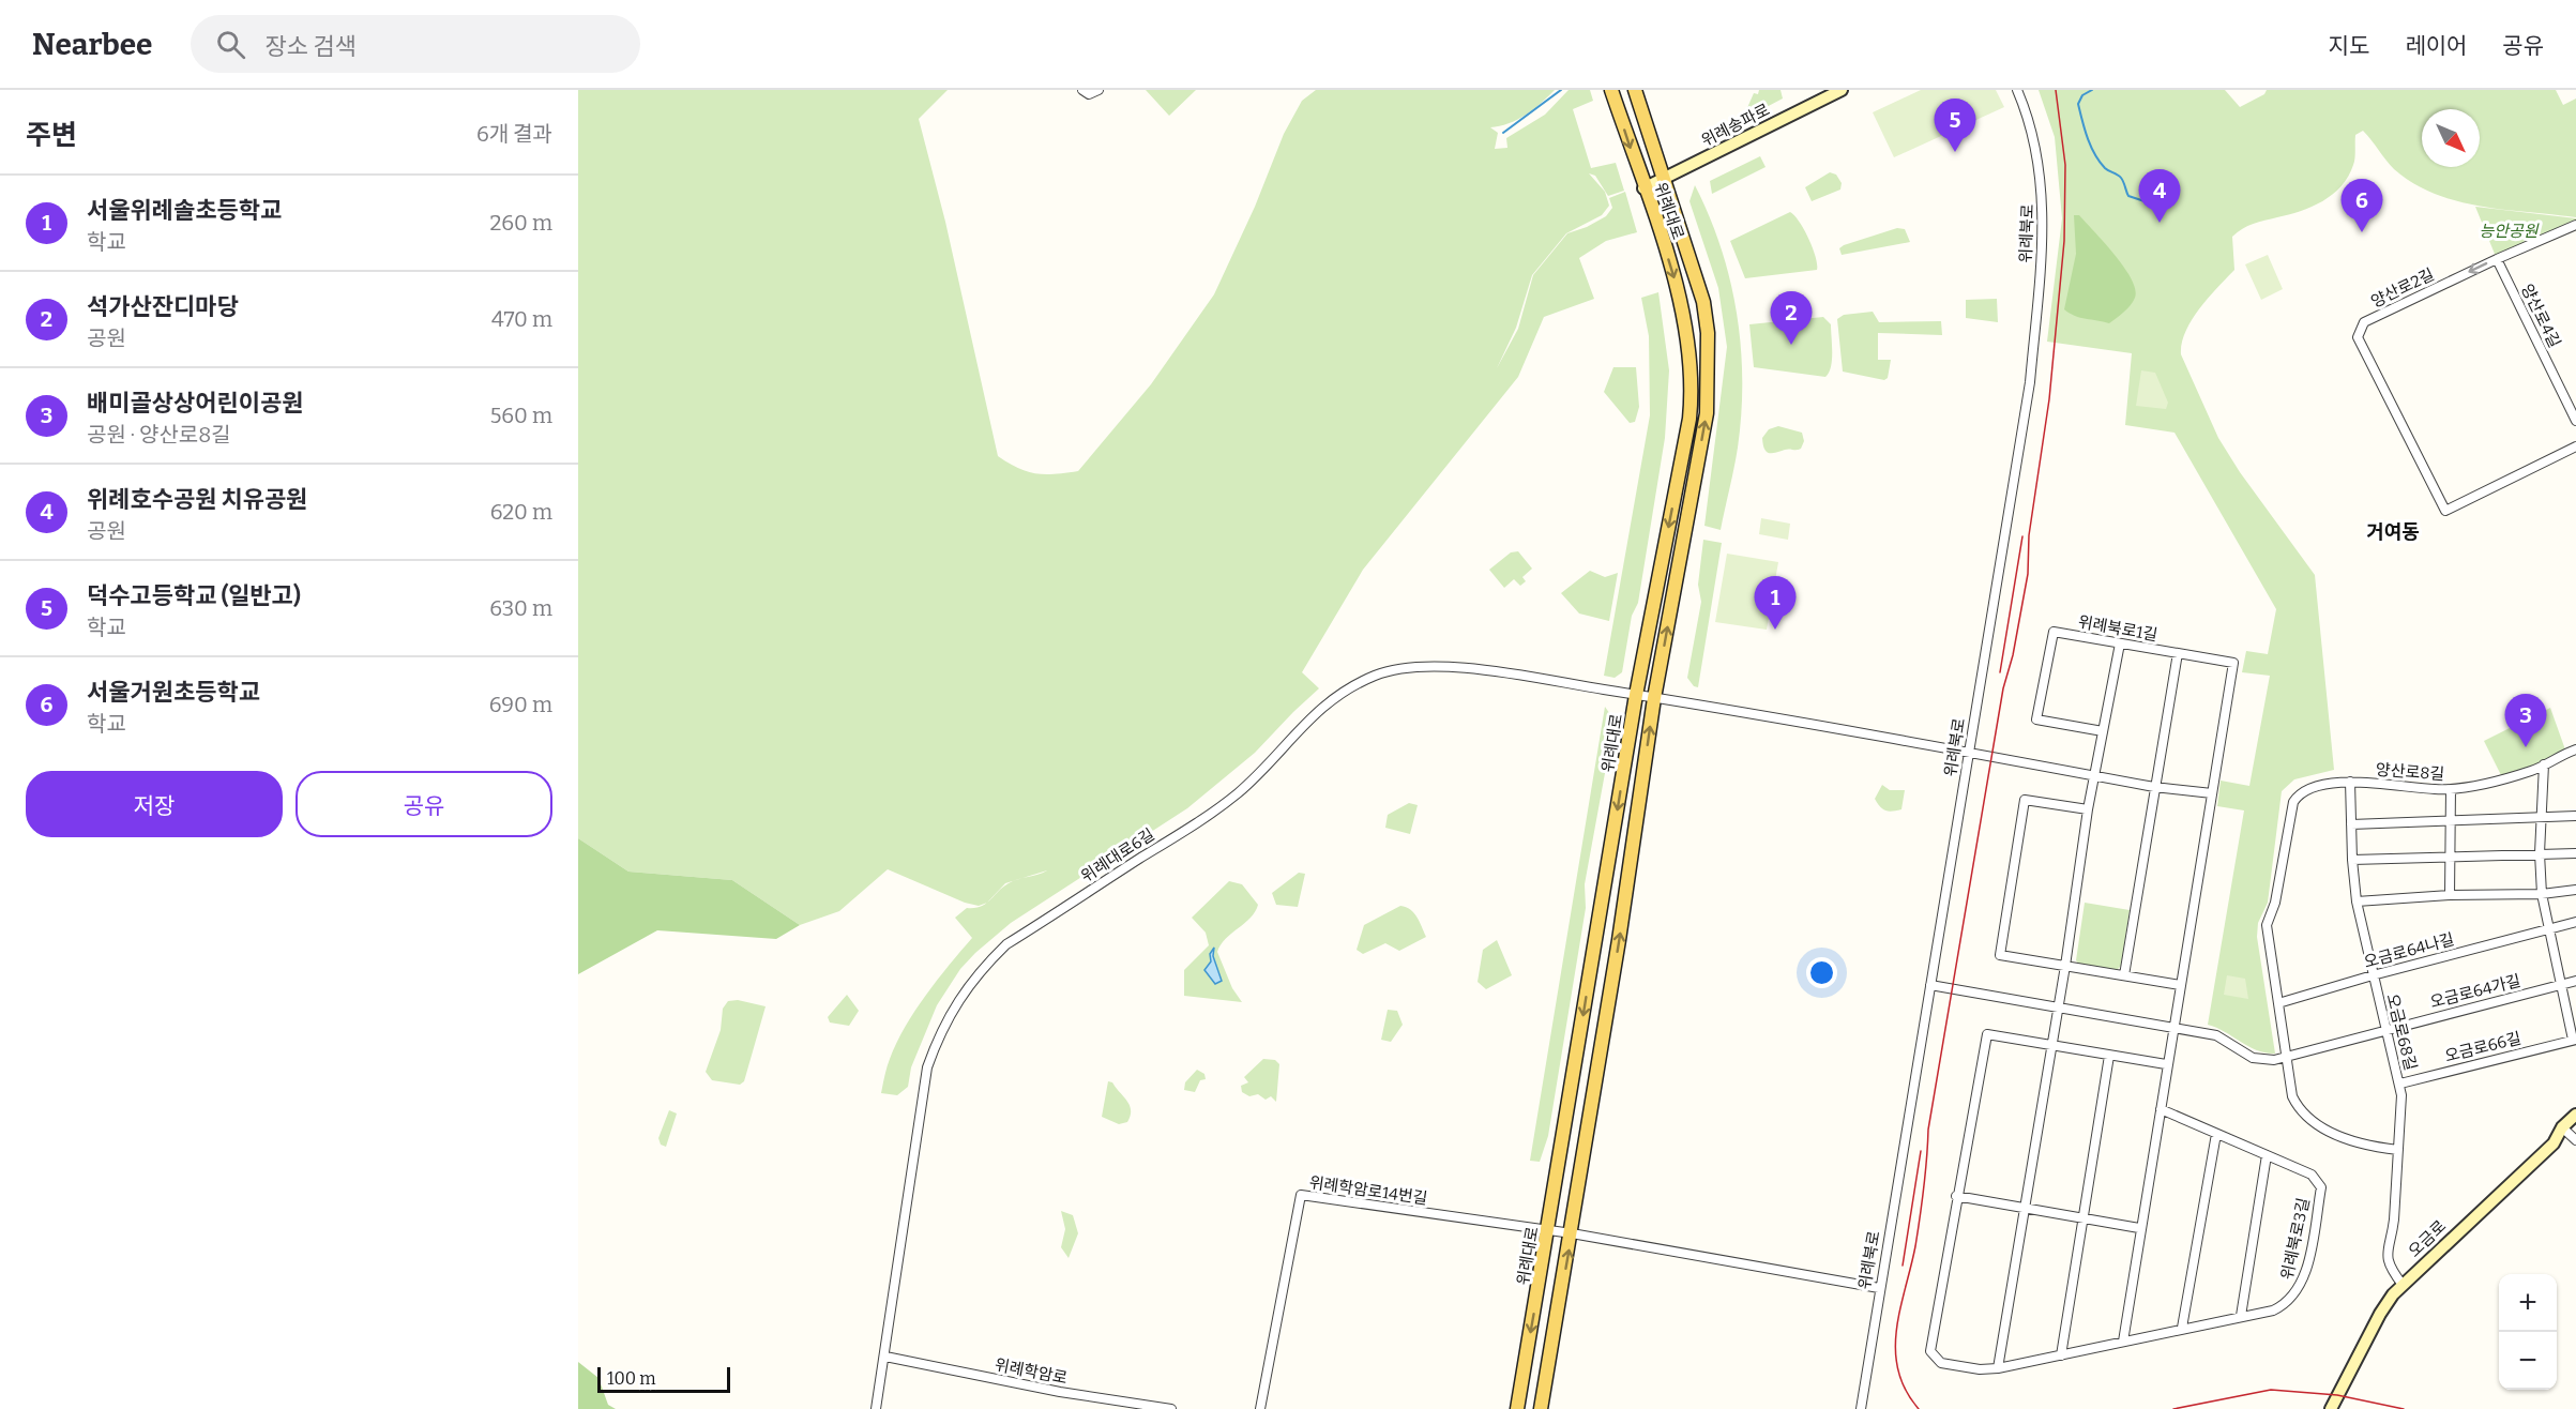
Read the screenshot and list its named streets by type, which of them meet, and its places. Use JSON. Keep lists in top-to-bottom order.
{
  "streets": {
    "main road": ["위례송파로", "위례대로", "오금로"],
    "street": [
      "위례북로",
      "양산로2길",
      "양산로4길",
      "위례북로1길",
      "양산로8길",
      "위례대로6길",
      "오금로64나길",
      "오금로64가길",
      "오금로68길",
      "오금로66길",
      "위례학암로14번길",
      "위례북로3길",
      "위례학암로"
    ]
  },
  "crossings": [
    ["위례송파로", "위례대로"],
    ["위례대로", "위례대로6길"],
    ["위례대로", "위례학암로14번길"],
    ["위례북로", "위례대로6길"],
    ["위례북로", "위례학암로14번길"],
    ["양산로2길", "양산로4길"],
    ["위례북로1길", "오금로64가길"],
    ["양산로8길", "오금로64나길"],
    ["양산로8길", "오금로64가길"],
    ["양산로8길", "오금로68길"],
    ["위례대로6길", "위례학암로"],
    ["오금로64나길", "오금로68길"],
    ["오금로64가길", "오금로68길"],
    ["오금로64가길", "오금로66길"],
    ["오금로68길", "오금로66길"],
    ["오금로68길", "오금로"]
  ],
  "districts": ["거여동"],
  "parks": ["능안공원"],
  "scale_bar": "100 m",
  "north": "bottom right",
  "page": {
    "header": "Nearbee",
    "search": "장소 검색",
    "nav": ["지도", "레이어", "공유"],
    "heading": ["주변", "6개 결과"],
    "pins": [
      "5",
      "4",
      "6",
      "2",
      "1",
      "3"
    ],
    "list": [
      {
        "mark": "1",
        "name": "서울위례솔초등학교",
        "note": "학교",
        "value": "260 m"
      },
      {
        "mark": "2",
        "name": "석가산잔디마당",
        "note": "공원",
        "value": "470 m"
      },
      {
        "mark": "3",
        "name": "배미골상상어린이공원",
        "note": "공원 · 양산로8길",
        "value": "560 m"
      },
      {
        "mark": "4",
        "name": "위례호수공원 치유공원",
        "note": "공원",
        "value": "620 m"
      },
      {
        "mark": "5",
        "name": "덕수고등학교 (일반고)",
        "note": "학교",
        "value": "630 m"
      },
      {
        "mark": "6",
        "name": "서울거원초등학교",
        "note": "학교",
        "value": "690 m"
      }
    ],
    "buttons": ["저장", "공유"],
    "map_buttons": ["+", "−"],
    "scale": "100 m"
  }
}
